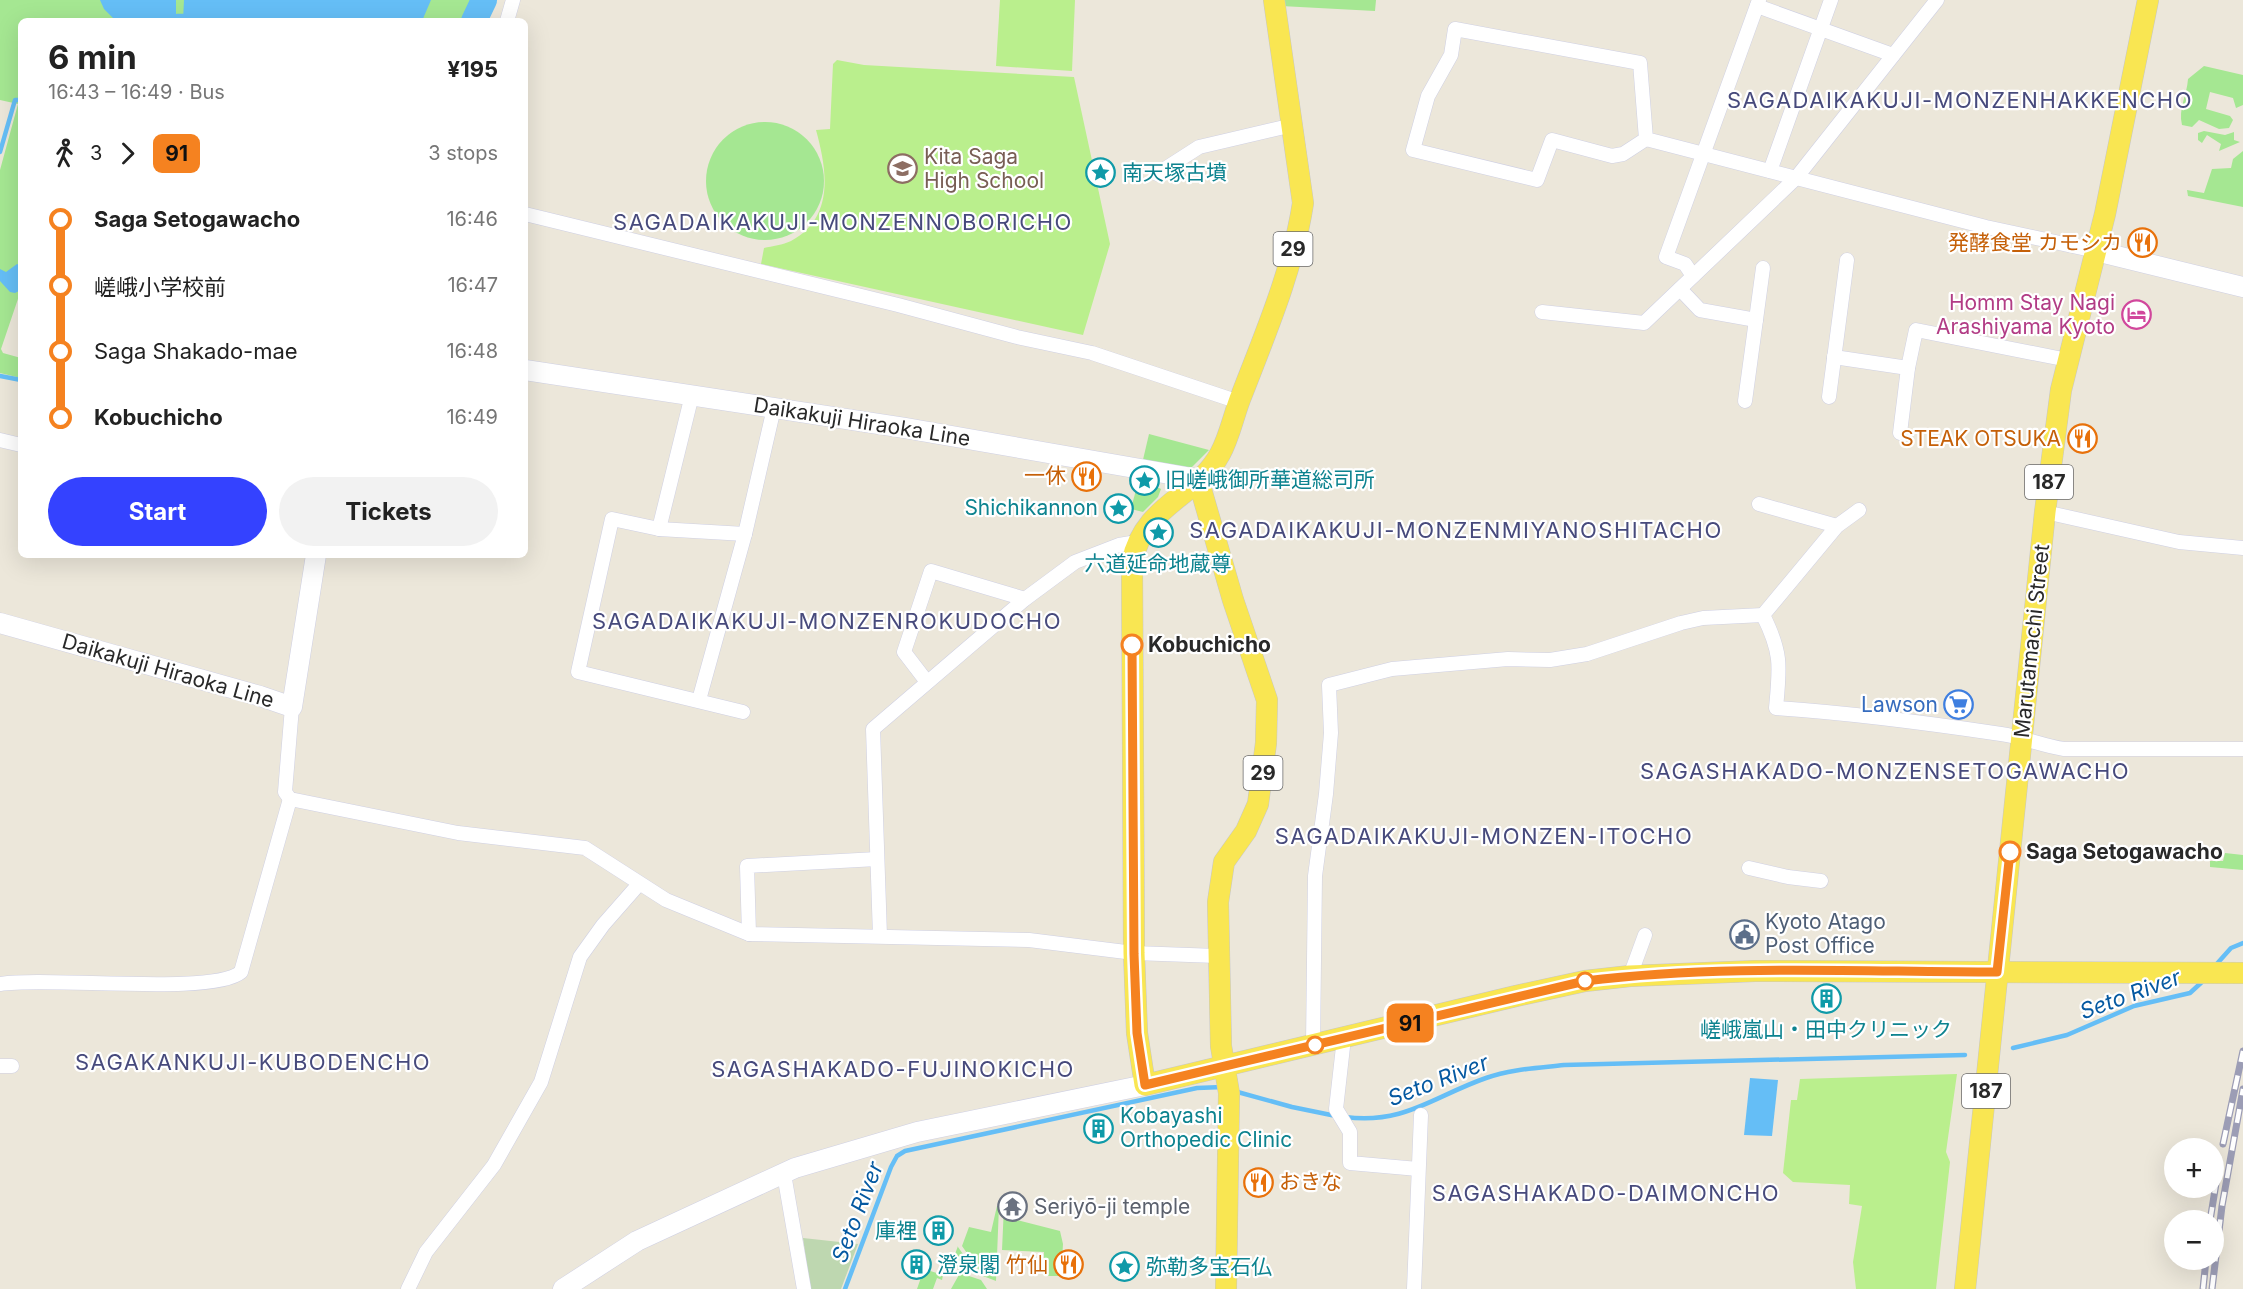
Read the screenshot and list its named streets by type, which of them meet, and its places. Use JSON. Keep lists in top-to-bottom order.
{
  "streets": {
    "main road": [
      "29",
      "Daikakuji Hiraoka Line",
      "187",
      "Marutamachi Street"
    ]
  },
  "crossings": [
    ["29", "Daikakuji Hiraoka Line"]
  ],
  "districts": [
    "SAGADAIKAKUJI-MONZENHAKKENCHO",
    "SAGADAIKAKUJI-MONZENNOBORICHO",
    "SAGADAIKAKUJI-MONZENMIYANOSHITACHO",
    "SAGADAIKAKUJI-MONZENROKUDOCHO",
    "SAGASHAKADO-MONZENSETOGAWACHO",
    "SAGADAIKAKUJI-MONZEN-ITOCHO",
    "SAGAKANKUJI-KUBODENCHO",
    "SAGASHAKADO-FUJINOKICHO",
    "SAGASHAKADO-DAIMONCHO"
  ],
  "water": ["Seto River"],
  "places": {
    "school or university": ["Kita Saga High School"],
    "place": [
      "南天塚古墳",
      "旧嵯峨御所華道総司所",
      "Shichikannon",
      "六道延命地蔵尊",
      "弥勒多宝石仏"
    ],
    "restaurant": [
      "発酵食堂 カモシカ",
      "STEAK OTSUKA",
      "一休",
      "おきな",
      "竹仙"
    ],
    "hotel": ["Homm Stay Nagi Arashiyama Kyoto"],
    "other": ["Kobuchicho", "Saga Setogawacho"],
    "supermarket": ["Lawson"],
    "public building": ["Kyoto Atago Post Office"],
    "building": [
      "嵯峨嵐山・田中クリニック",
      "Kobayashi Orthopedic Clinic",
      "庫裡",
      "澄泉閣"
    ],
    "temple": ["Seriyō-ji temple"]
  },
  "lines": ["bus line 91"],
  "page": {
    "on_map": "91",
    "heading": ["6 min", "16:43 – 16:49 · Bus", "¥195"],
    "legs": ["3", "91", "3 stops"],
    "list": [
      {
        "name": "Saga Setogawacho",
        "value": "16:46"
      },
      {
        "name": "嵯峨小学校前",
        "value": "16:47"
      },
      {
        "name": "Saga Shakado-mae",
        "value": "16:48"
      },
      {
        "name": "Kobuchicho",
        "value": "16:49"
      }
    ],
    "buttons": ["Start", "Tickets"],
    "map_buttons": ["+", "−"]
  }
}
